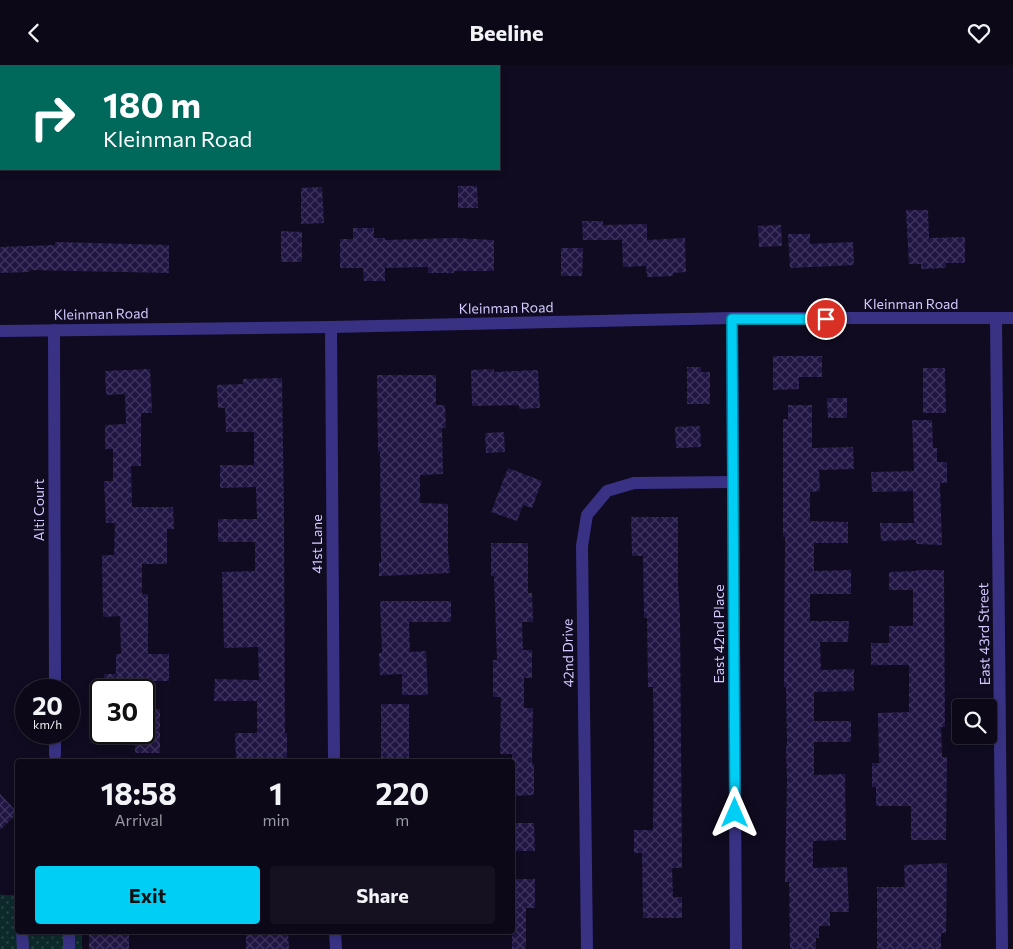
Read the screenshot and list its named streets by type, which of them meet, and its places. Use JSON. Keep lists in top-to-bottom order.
{
  "streets": {
    "street": [
      "Kleinman Road",
      "Alti Court",
      "41st Lane",
      "East 42nd Place",
      "East 43rd Street",
      "42nd Drive"
    ]
  },
  "crossings": [
    ["Kleinman Road", "Alti Court"],
    ["Kleinman Road", "41st Lane"],
    ["Kleinman Road", "East 42nd Place"],
    ["Kleinman Road", "East 43rd Street"],
    ["East 42nd Place", "42nd Drive"]
  ],
  "page": {
    "header": "Beeline",
    "turn": ["180 m", "Kleinman Road"],
    "speed": "20 km/h",
    "limit": "30",
    "eta": [
      "18:58",
      "Arrival",
      "1",
      "min",
      "220",
      "m"
    ],
    "buttons": ["Exit", "Share"]
  }
}
